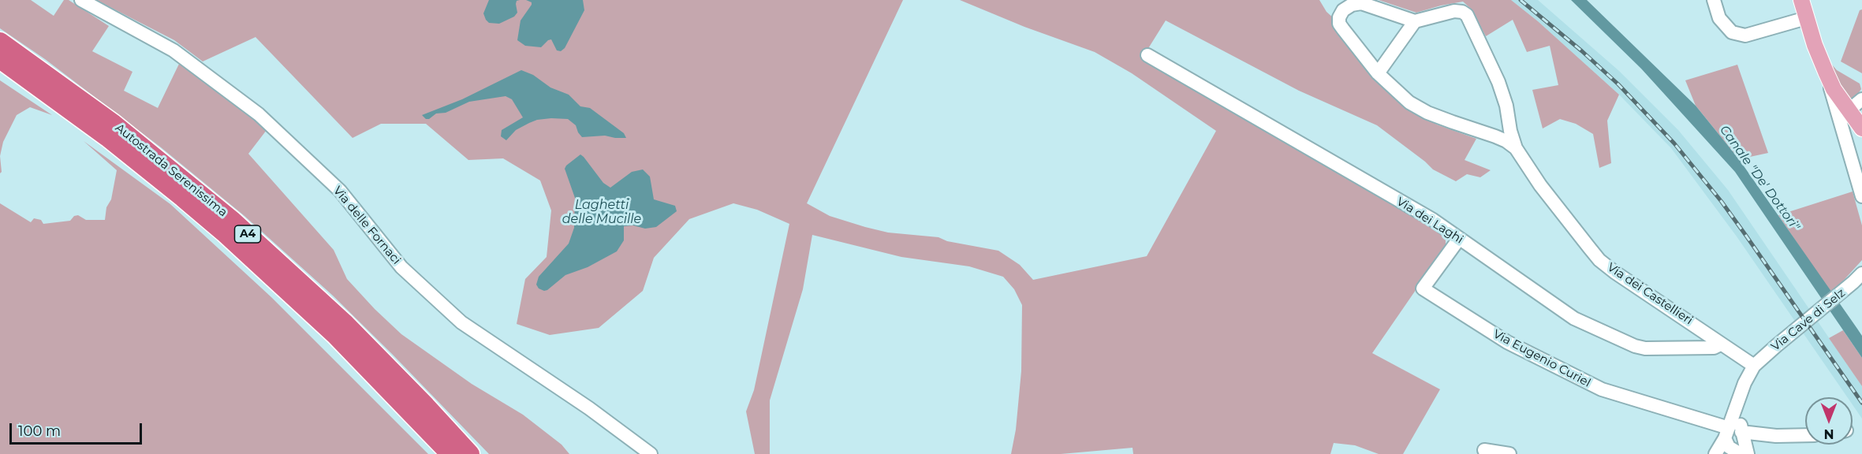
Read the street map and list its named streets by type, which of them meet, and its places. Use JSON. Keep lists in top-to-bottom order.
{
  "streets": {
    "highway": ["Autostrada Serenissima", "A4"],
    "street": [
      "Via dei Laghi",
      "Via delle Fornaci",
      "Via dei Castellieri",
      "Via Cave di Selz",
      "Via Eugenio Curiel"
    ]
  },
  "crossings": [
    ["Via dei Laghi", "Via dei Castellieri"],
    ["Via dei Laghi", "Via Eugenio Curiel"],
    ["Via dei Castellieri", "Via Cave di Selz"]
  ],
  "water": ["Canale \"De' Dottori\"", "Laghetti delle Mucille"],
  "scale_bar": "100 m",
  "north": "bottom"
}
